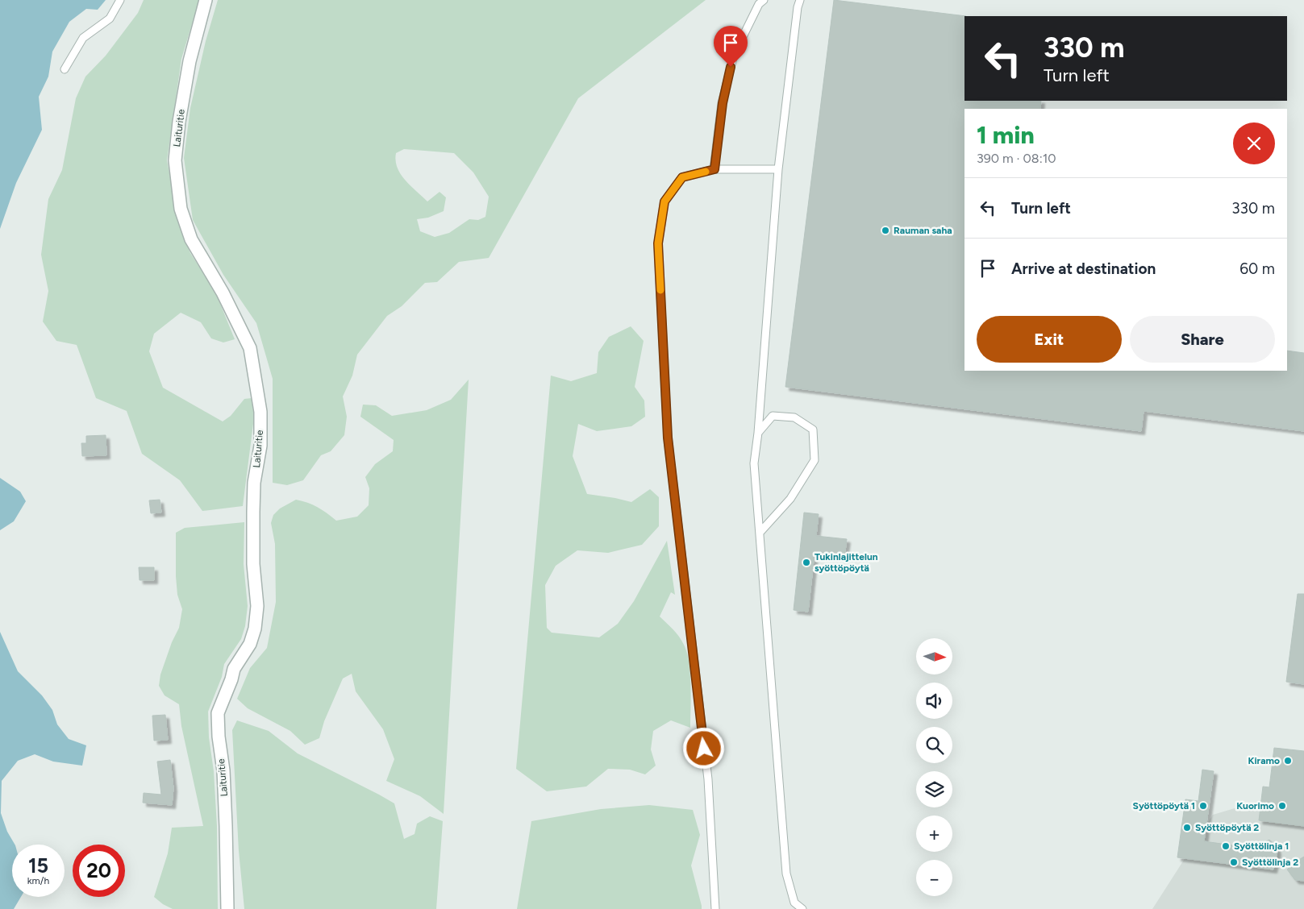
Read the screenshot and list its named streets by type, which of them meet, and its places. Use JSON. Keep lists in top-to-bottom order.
{
  "streets": {
    "street": ["Laituritie"]
  },
  "places": [
    "Rauman saha",
    "Tukinlajittelun syöttöpöytä",
    "Kiramo",
    "Syöttöpöytä 1",
    "Kuorimo",
    "Syöttöpöytä 2",
    "Syöttölinja 1",
    "Syöttölinja 2"
  ],
  "north": "right",
  "page": {
    "turn": ["330 m", "Turn left"],
    "heading": ["1 min", "390 m · 08:10"],
    "list": [
      {
        "name": "Turn left",
        "value": "330 m"
      },
      {
        "name": "Arrive at destination",
        "value": "60 m"
      }
    ],
    "buttons": ["Exit", "Share"],
    "map_buttons": ["+", "−"],
    "speed": "15 km/h",
    "limit": "20"
  }
}
